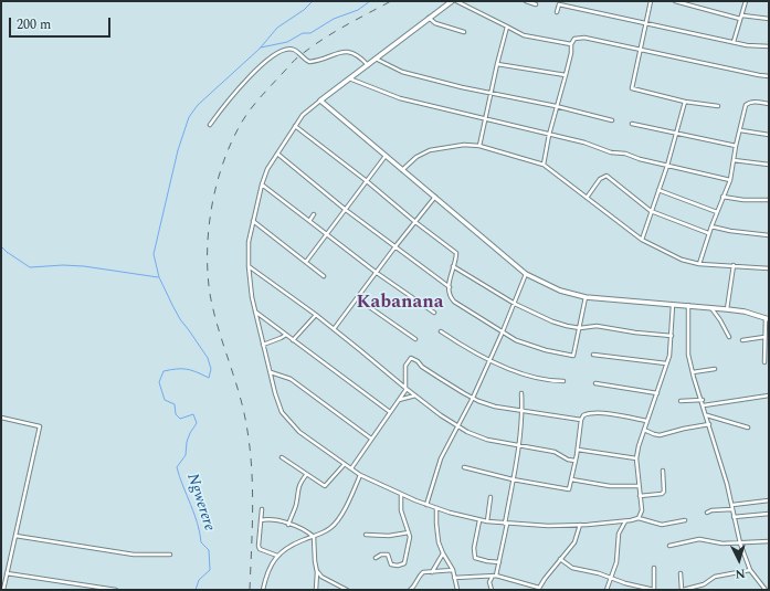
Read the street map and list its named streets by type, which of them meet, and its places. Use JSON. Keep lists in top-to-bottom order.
{
  "districts": ["Kabanana"],
  "water": ["Ngwerere"],
  "scale_bar": "200 m",
  "north": "bottom"
}
